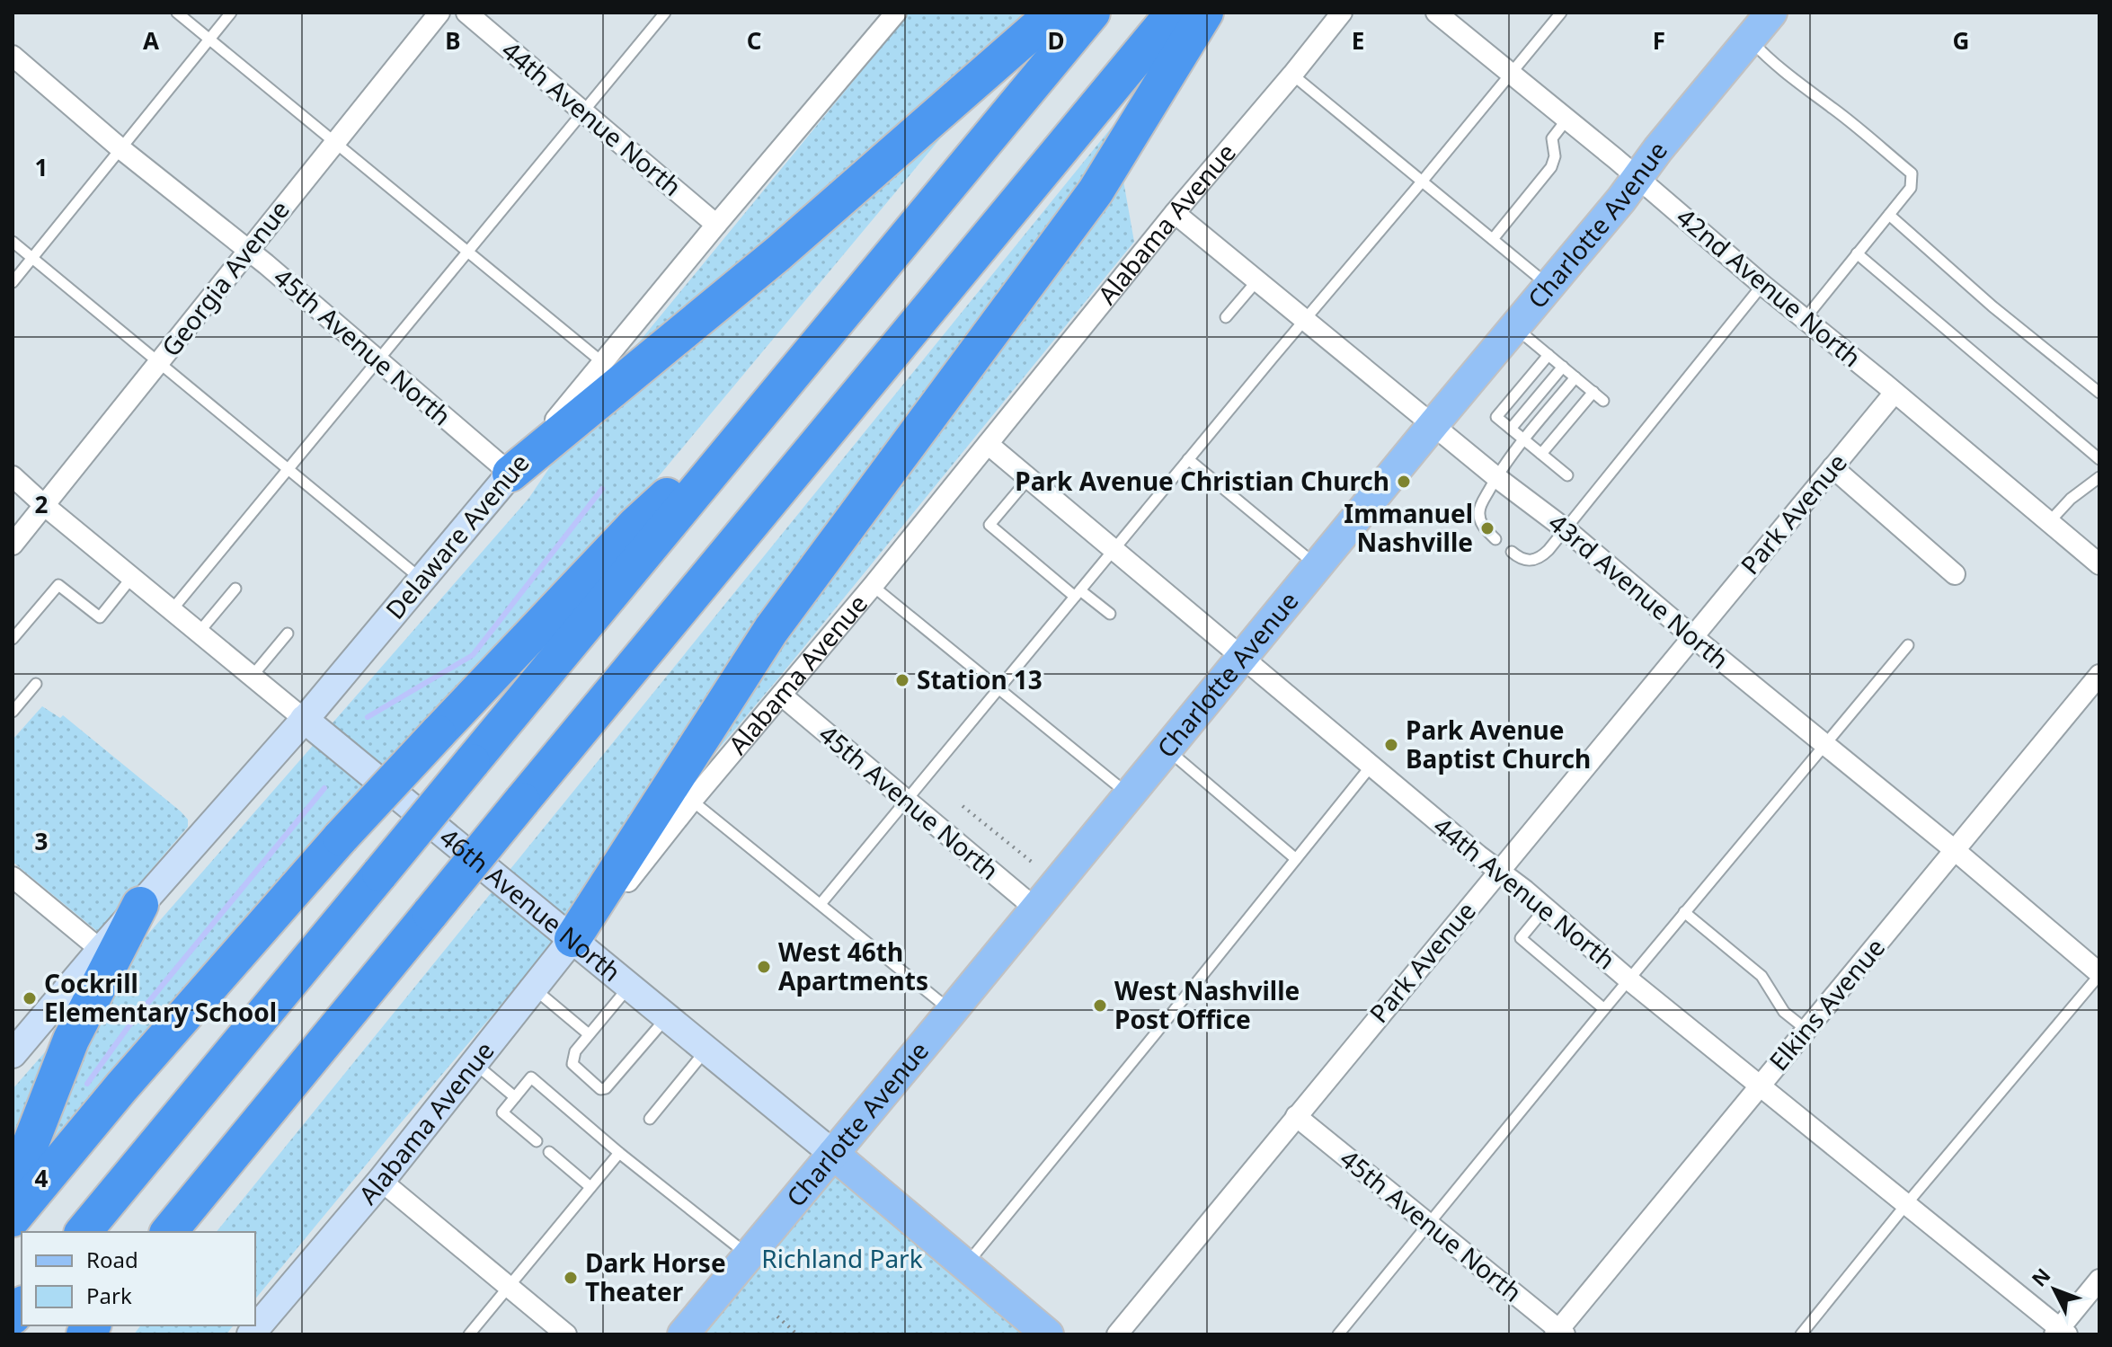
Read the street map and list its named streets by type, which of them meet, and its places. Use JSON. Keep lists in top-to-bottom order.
{
  "streets": {
    "main road": [
      "Alabama Avenue",
      "Charlotte Avenue",
      "Delaware Avenue",
      "46th Avenue North"
    ],
    "street": [
      "44th Avenue North",
      "Georgia Avenue",
      "42nd Avenue North",
      "45th Avenue North",
      "Park Avenue",
      "43rd Avenue North",
      "Elkins Avenue"
    ]
  },
  "crossings": [
    ["44th Avenue North", "Alabama Avenue"],
    ["44th Avenue North", "Charlotte Avenue"],
    ["44th Avenue North", "Park Avenue"],
    ["44th Avenue North", "Delaware Avenue"],
    ["44th Avenue North", "Elkins Avenue"],
    ["Alabama Avenue", "45th Avenue North"],
    ["Alabama Avenue", "43rd Avenue North"],
    ["Alabama Avenue", "46th Avenue North"],
    ["Charlotte Avenue", "42nd Avenue North"],
    ["Charlotte Avenue", "45th Avenue North"],
    ["Charlotte Avenue", "43rd Avenue North"],
    ["Charlotte Avenue", "46th Avenue North"],
    ["Georgia Avenue", "45th Avenue North"],
    ["Georgia Avenue", "46th Avenue North"],
    ["42nd Avenue North", "Park Avenue"],
    ["45th Avenue North", "Park Avenue"],
    ["45th Avenue North", "Delaware Avenue"],
    ["45th Avenue North", "Elkins Avenue"],
    ["Park Avenue", "43rd Avenue North"],
    ["Delaware Avenue", "46th Avenue North"],
    ["43rd Avenue North", "Elkins Avenue"]
  ],
  "parks": ["Richland Park"],
  "places": [
    "Park Avenue Christian Church",
    "Immanuel Nashville",
    "Station 13",
    "Park Avenue Baptist Church",
    "West 46th Apartments",
    "Cockrill Elementary School",
    "West Nashville Post Office",
    "Dark Horse Theater"
  ],
  "legend": ["Road", "Park"],
  "north": "top left",
  "grid": {
    "columns": [
      "A",
      "B",
      "C",
      "D",
      "E",
      "F",
      "G"
    ],
    "rows": [
      "1",
      "2",
      "3",
      "4"
    ]
  }
}
